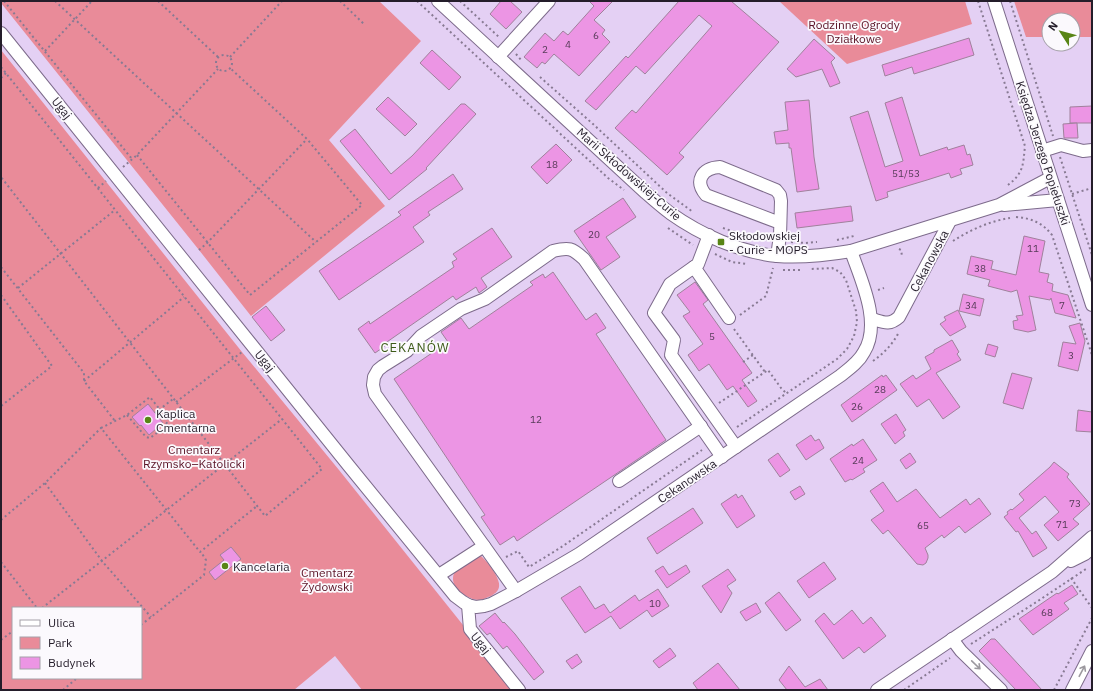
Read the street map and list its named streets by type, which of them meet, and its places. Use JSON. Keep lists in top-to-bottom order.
{
  "streets": {
    "street": [
      "Ugaj",
      "Księdza Jerzego Popiełuszki",
      "Marii Skłodowskiej-Curie",
      "Cekanowska"
    ]
  },
  "crossings": [
    ["Ugaj", "Cekanowska"],
    ["Księdza Jerzego Popiełuszki", "Marii Skłodowskiej-Curie"],
    ["Marii Skłodowskiej-Curie", "Cekanowska"]
  ],
  "districts": ["CEKANÓW"],
  "parks": ["Rodzinne Ogrody Działkowe", "Cmentarz Rzymsko–Katolicki", "Cmentarz Żydowski"],
  "places": {
    "transit": ["Skłodowskiej - Curie - MOPS"],
    "other": ["Kaplica Cmentarna", "Kancelaria"]
  },
  "house_numbers": [
    "6",
    "4",
    "2",
    "18",
    "51/53",
    "20",
    "11",
    "38",
    "34",
    "7",
    "5",
    "3",
    "28",
    "26",
    "12",
    "24",
    "73",
    "71",
    "65",
    "10",
    "68"
  ],
  "legend": ["Ulica", "Park", "Budynek"],
  "north": "top left"
}
